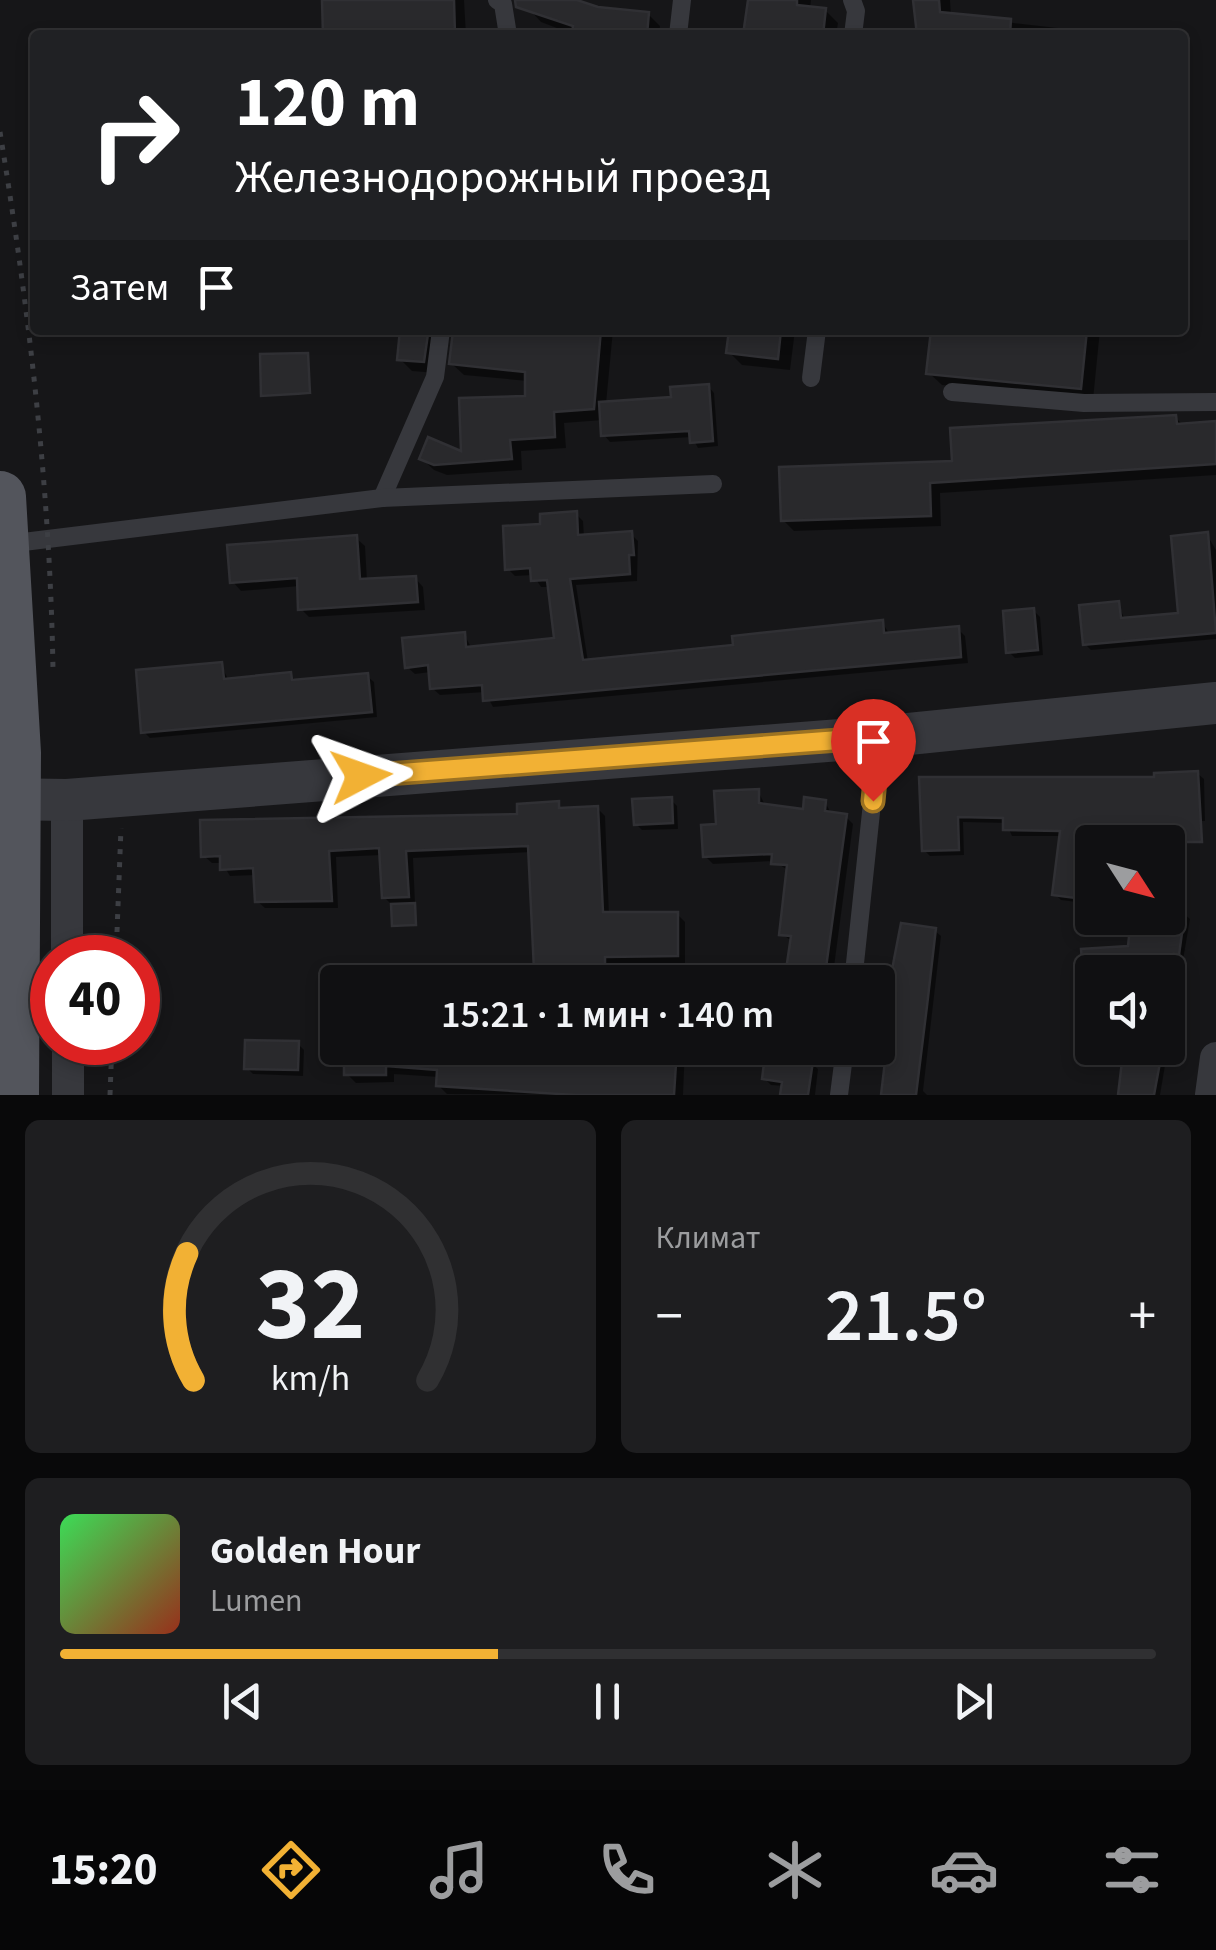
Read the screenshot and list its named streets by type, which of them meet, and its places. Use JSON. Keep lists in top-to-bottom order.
{
  "north": "bottom right",
  "page": {
    "turn": ["120 m", "Железнодорожный проезд"],
    "then": "Затем",
    "limit": "40",
    "trip": "15:21 · 1 мин · 140 m",
    "tile": "Климат",
    "heat": ["−", "21.5°", "+"],
    "song": ["Golden Hour", "Lumen"],
    "tabs": "15:20",
    "gauge": ["32", "km/h"]
  }
}
